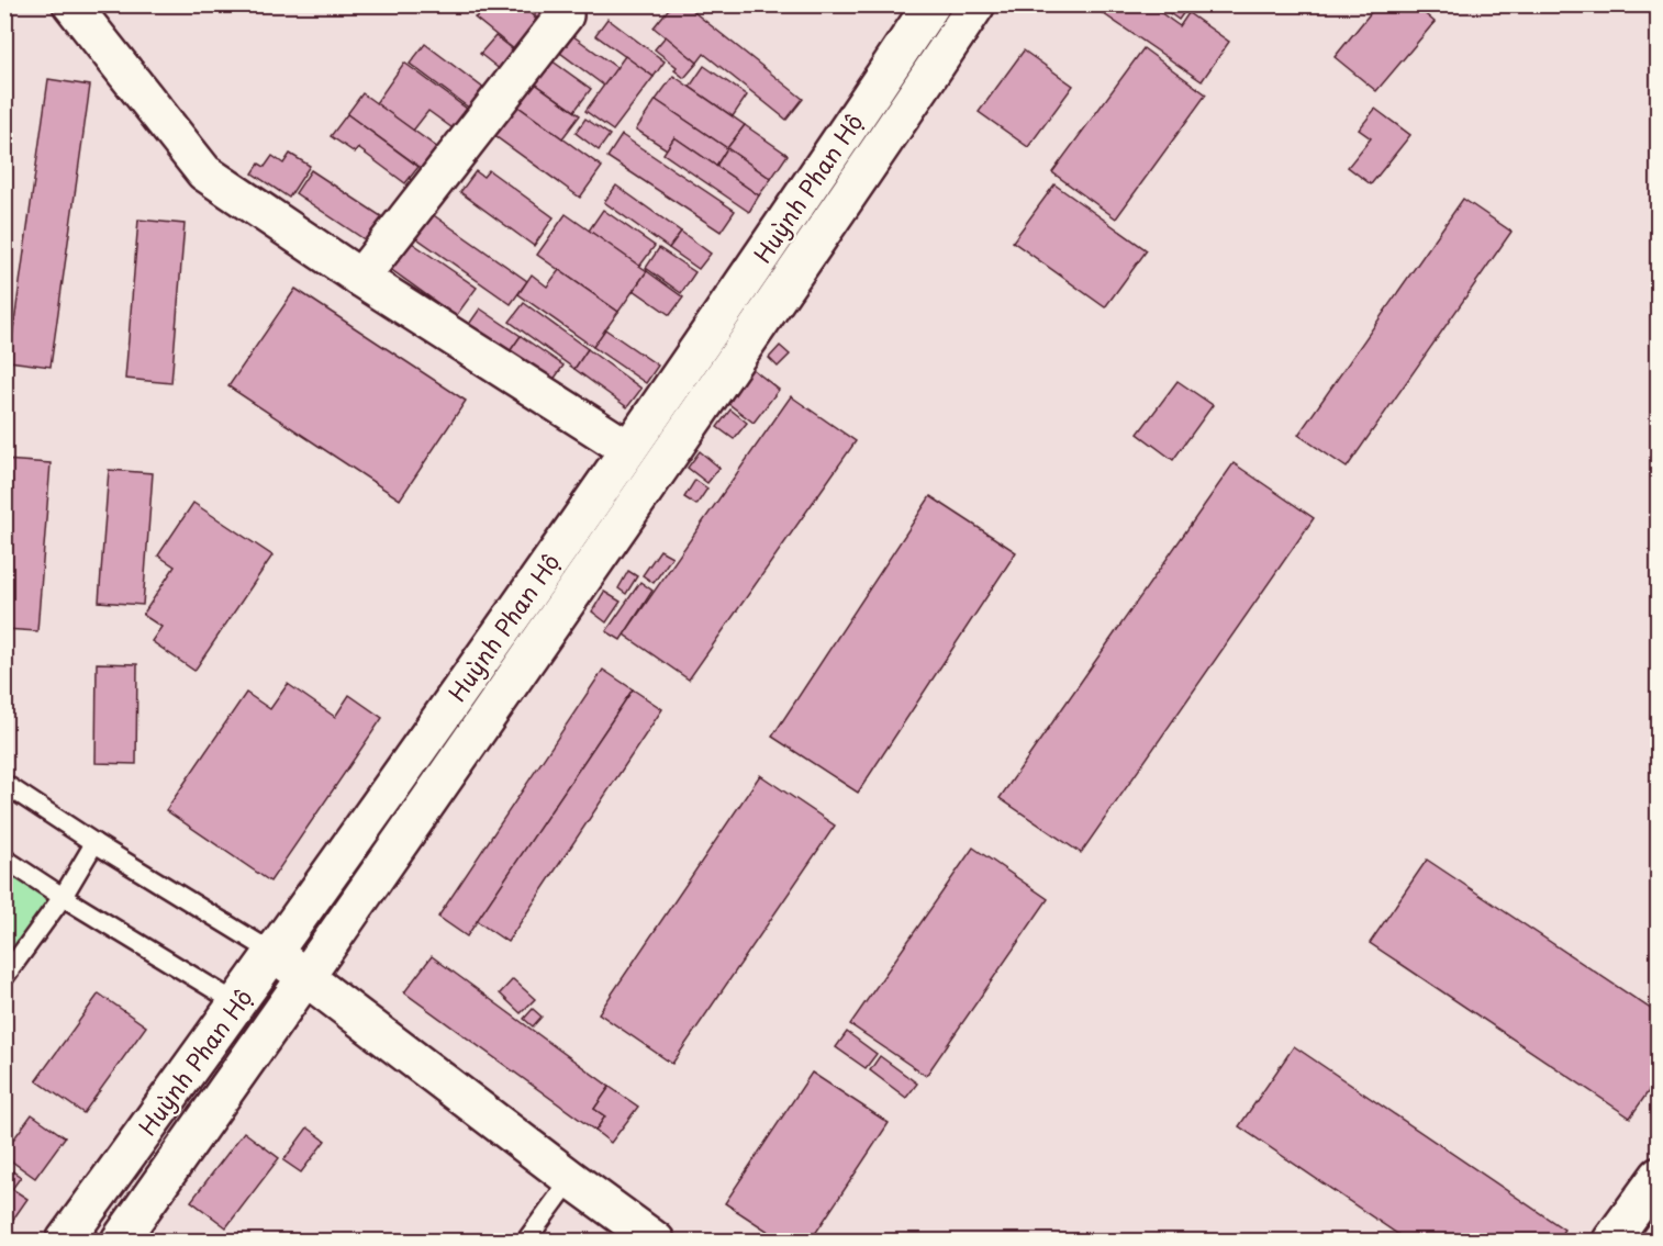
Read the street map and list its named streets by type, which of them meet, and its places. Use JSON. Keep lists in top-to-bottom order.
{
  "streets": {
    "street": ["Huỳnh Phan Hộ"]
  }
}
